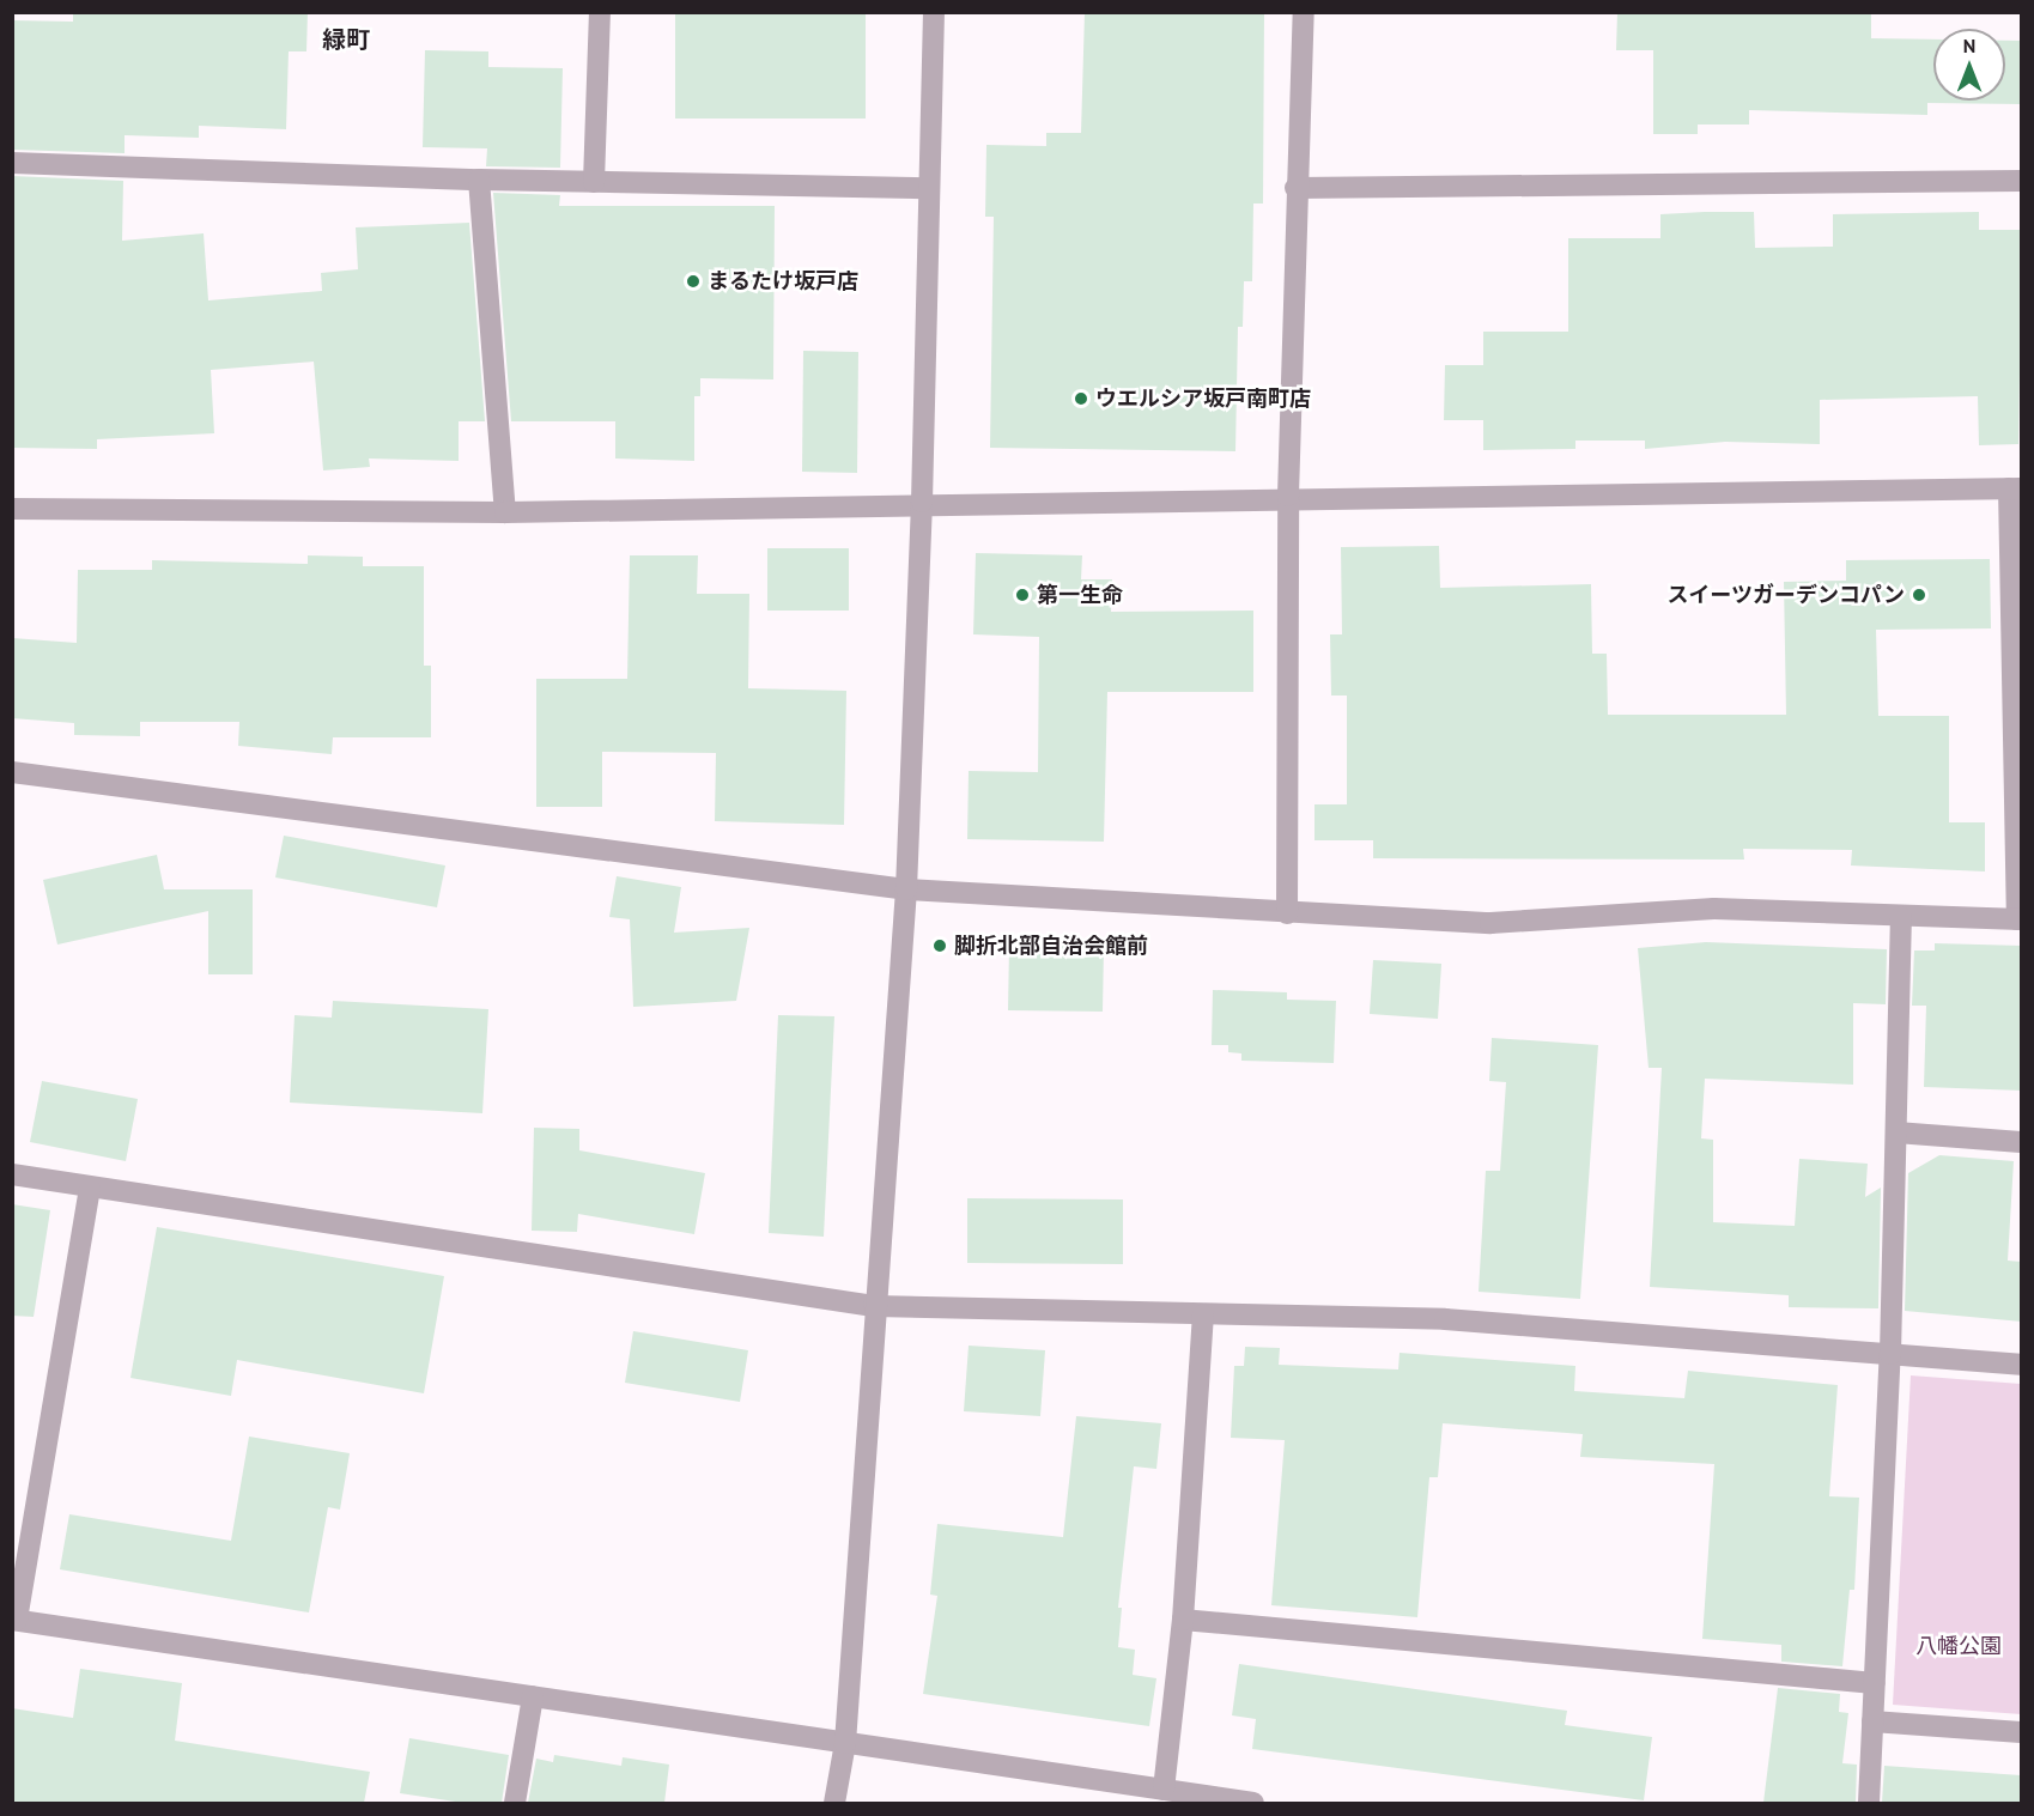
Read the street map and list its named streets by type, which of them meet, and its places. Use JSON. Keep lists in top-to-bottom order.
{
  "districts": ["緑町"],
  "parks": ["八幡公園"],
  "places": [
    "まるたけ坂戸店",
    "ウエルシア坂戸南町店",
    "第一生命",
    "スイーツガーデンコパン",
    "脚折北部自治会館前"
  ],
  "north": "top"
}
